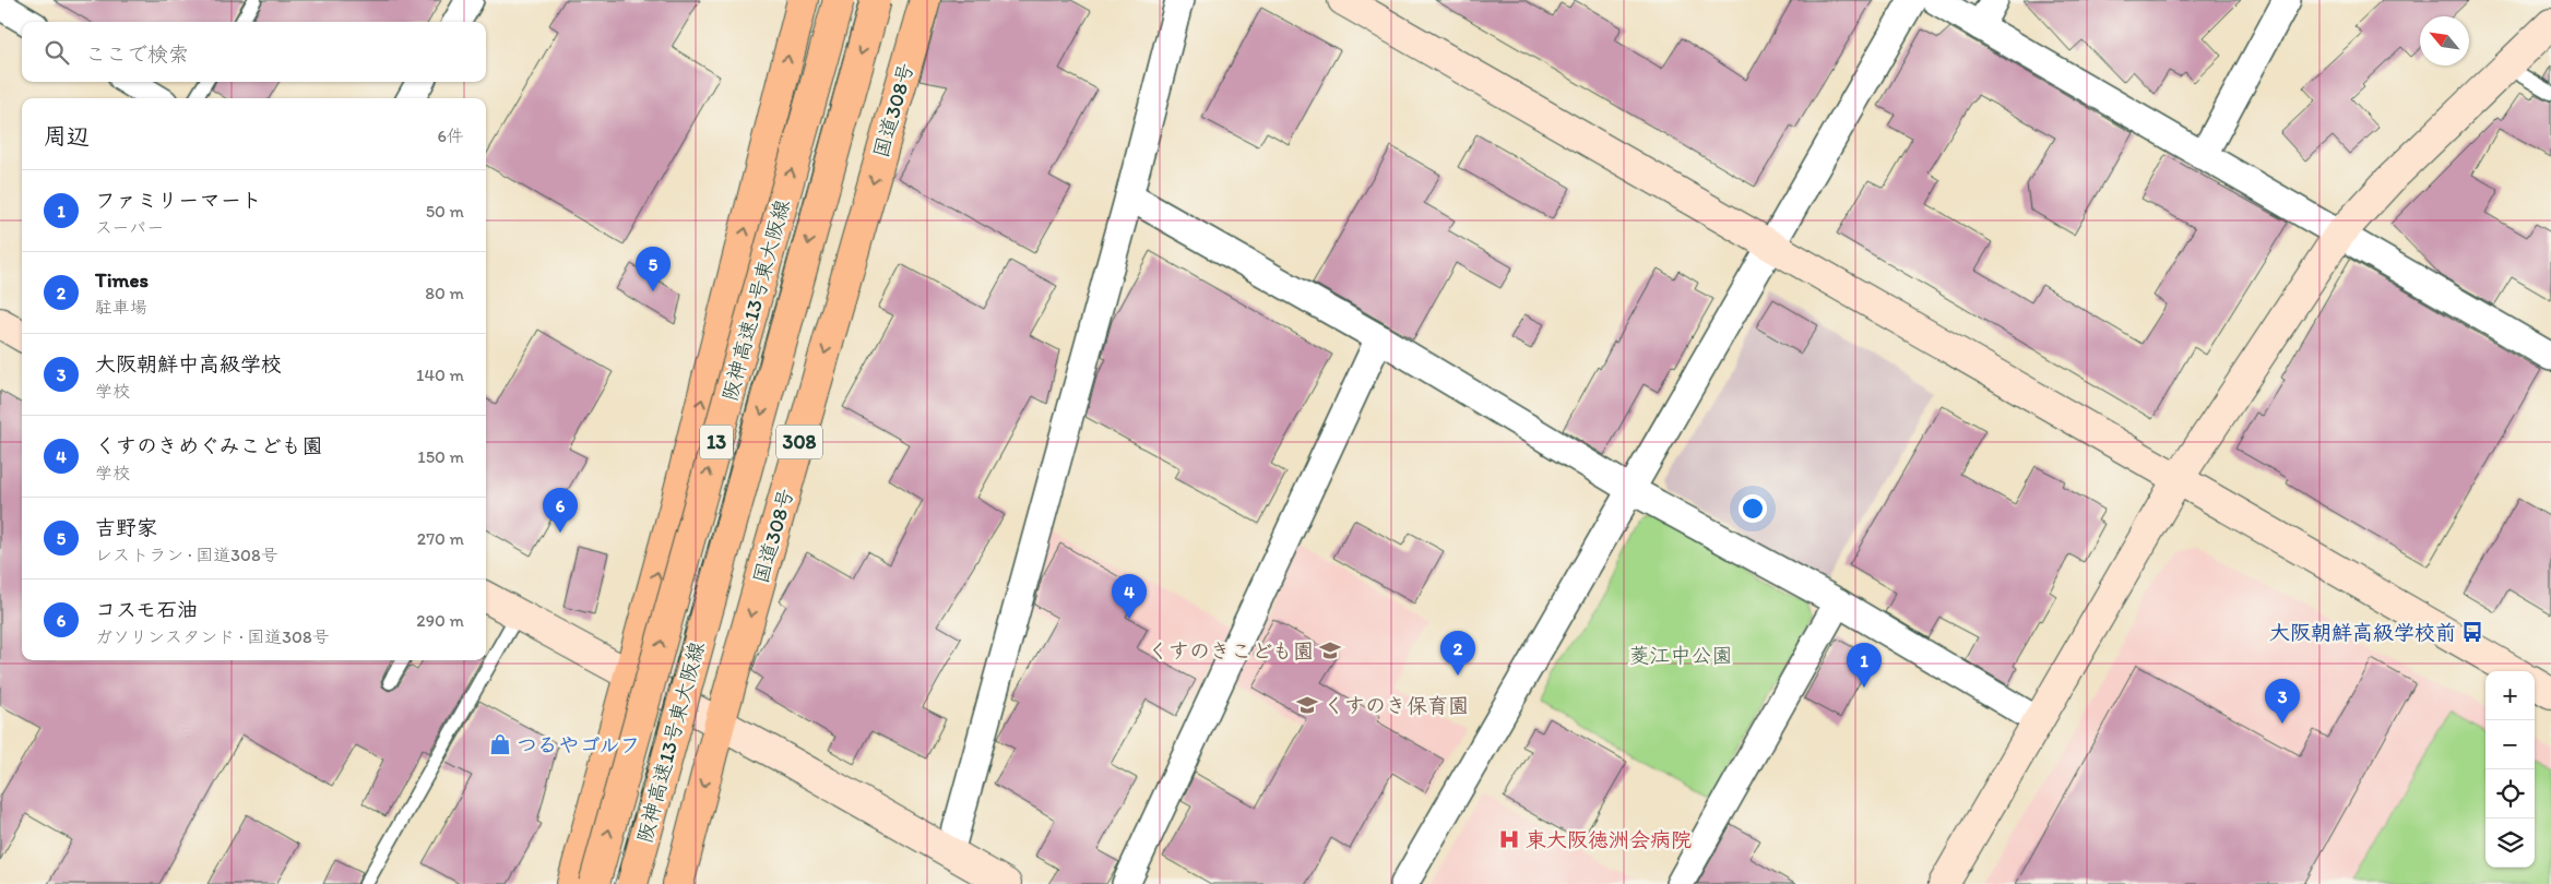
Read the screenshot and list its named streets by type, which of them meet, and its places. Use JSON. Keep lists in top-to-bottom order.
{
  "streets": {
    "highway": [
      "国道308号",
      "阪神高速13号東大阪線",
      "13",
      "308"
    ]
  },
  "parks": ["菱江中公園"],
  "places": {
    "bus stop": ["大阪朝鮮高級学校前"],
    "school or university": ["くすのきこども園", "くすのき保育園"],
    "shop": ["つるやゴルフ"],
    "hospital": ["東大阪徳洲会病院"]
  },
  "north": "top left",
  "page": {
    "search": "ここで検索",
    "heading": ["周辺", "6件"],
    "list": [
      {
        "mark": "1",
        "name": "ファミリーマート",
        "note": "スーパー",
        "value": "50 m"
      },
      {
        "mark": "2",
        "name": "Times",
        "note": "駐車場",
        "value": "80 m"
      },
      {
        "mark": "3",
        "name": "大阪朝鮮中高級学校",
        "note": "学校",
        "value": "140 m"
      },
      {
        "mark": "4",
        "name": "くすのきめぐみこども園",
        "note": "学校",
        "value": "150 m"
      },
      {
        "mark": "5",
        "name": "吉野家",
        "note": "レストラン · 国道308号",
        "value": "270 m"
      },
      {
        "mark": "6",
        "name": "コスモ石油",
        "note": "ガソリンスタンド · 国道308号",
        "value": "290 m"
      }
    ],
    "pins": [
      "5",
      "6",
      "4",
      "2",
      "1",
      "3"
    ],
    "map_buttons": ["+", "−"]
  }
}
